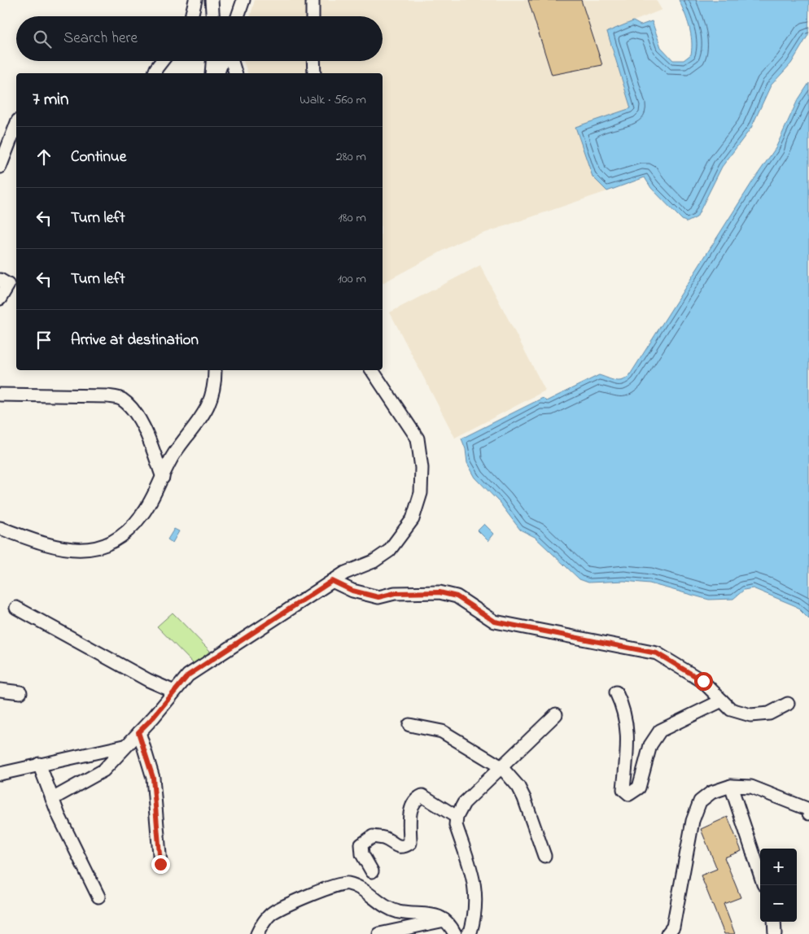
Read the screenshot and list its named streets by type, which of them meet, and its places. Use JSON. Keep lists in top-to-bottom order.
{
  "page": {
    "search": "Search here",
    "heading": ["7 min", "Walk · 560 m"],
    "list": [
      ["Continue", "280 m"],
      ["Turn left", "180 m"],
      ["Turn left", "100 m"],
      "Arrive at destination"
    ],
    "map_buttons": ["+", "−"]
  }
}
